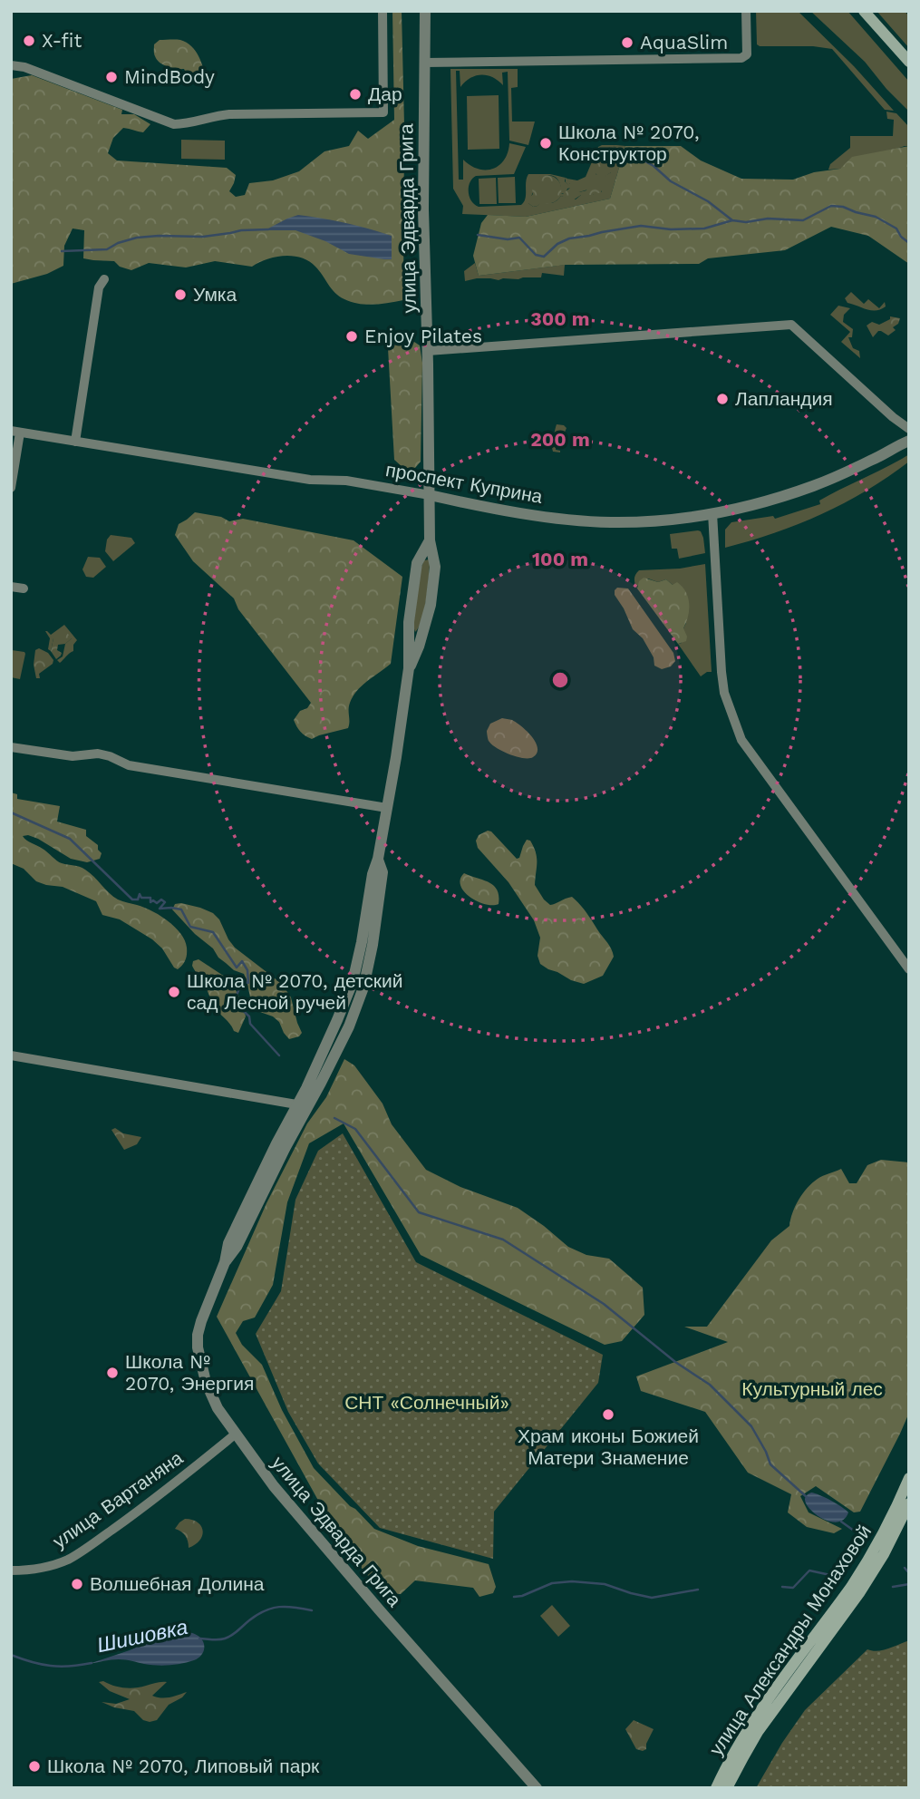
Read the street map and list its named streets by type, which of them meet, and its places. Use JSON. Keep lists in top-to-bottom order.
{
  "streets": {
    "main road": ["улица Александры Монаховой"],
    "street": ["улица Эдварда Грига", "проспект Куприна", "улица Вартаняна"]
  },
  "crossings": [
    ["улица Эдварда Грига", "проспект Куприна"],
    ["улица Эдварда Грига", "улица Вартаняна"]
  ],
  "water": ["Шишовка"],
  "parks": ["Культурный лес", "СНТ «Солнечный»"],
  "places": [
    "X-fit",
    "AquaSlim",
    "MindBody",
    "Дар",
    "Школа № 2070, Конструктор",
    "Умка",
    "Enjoy Pilates",
    "Лапландия",
    "Школа № 2070, детский сад Лесной ручей",
    "Школа № 2070, Энергия",
    "Храм иконы Божией Матери Знамение",
    "Волшебная Долина",
    "Школа № 2070, Липовый парк"
  ],
  "rings": ["300 m", "200 m", "100 m"]
}
